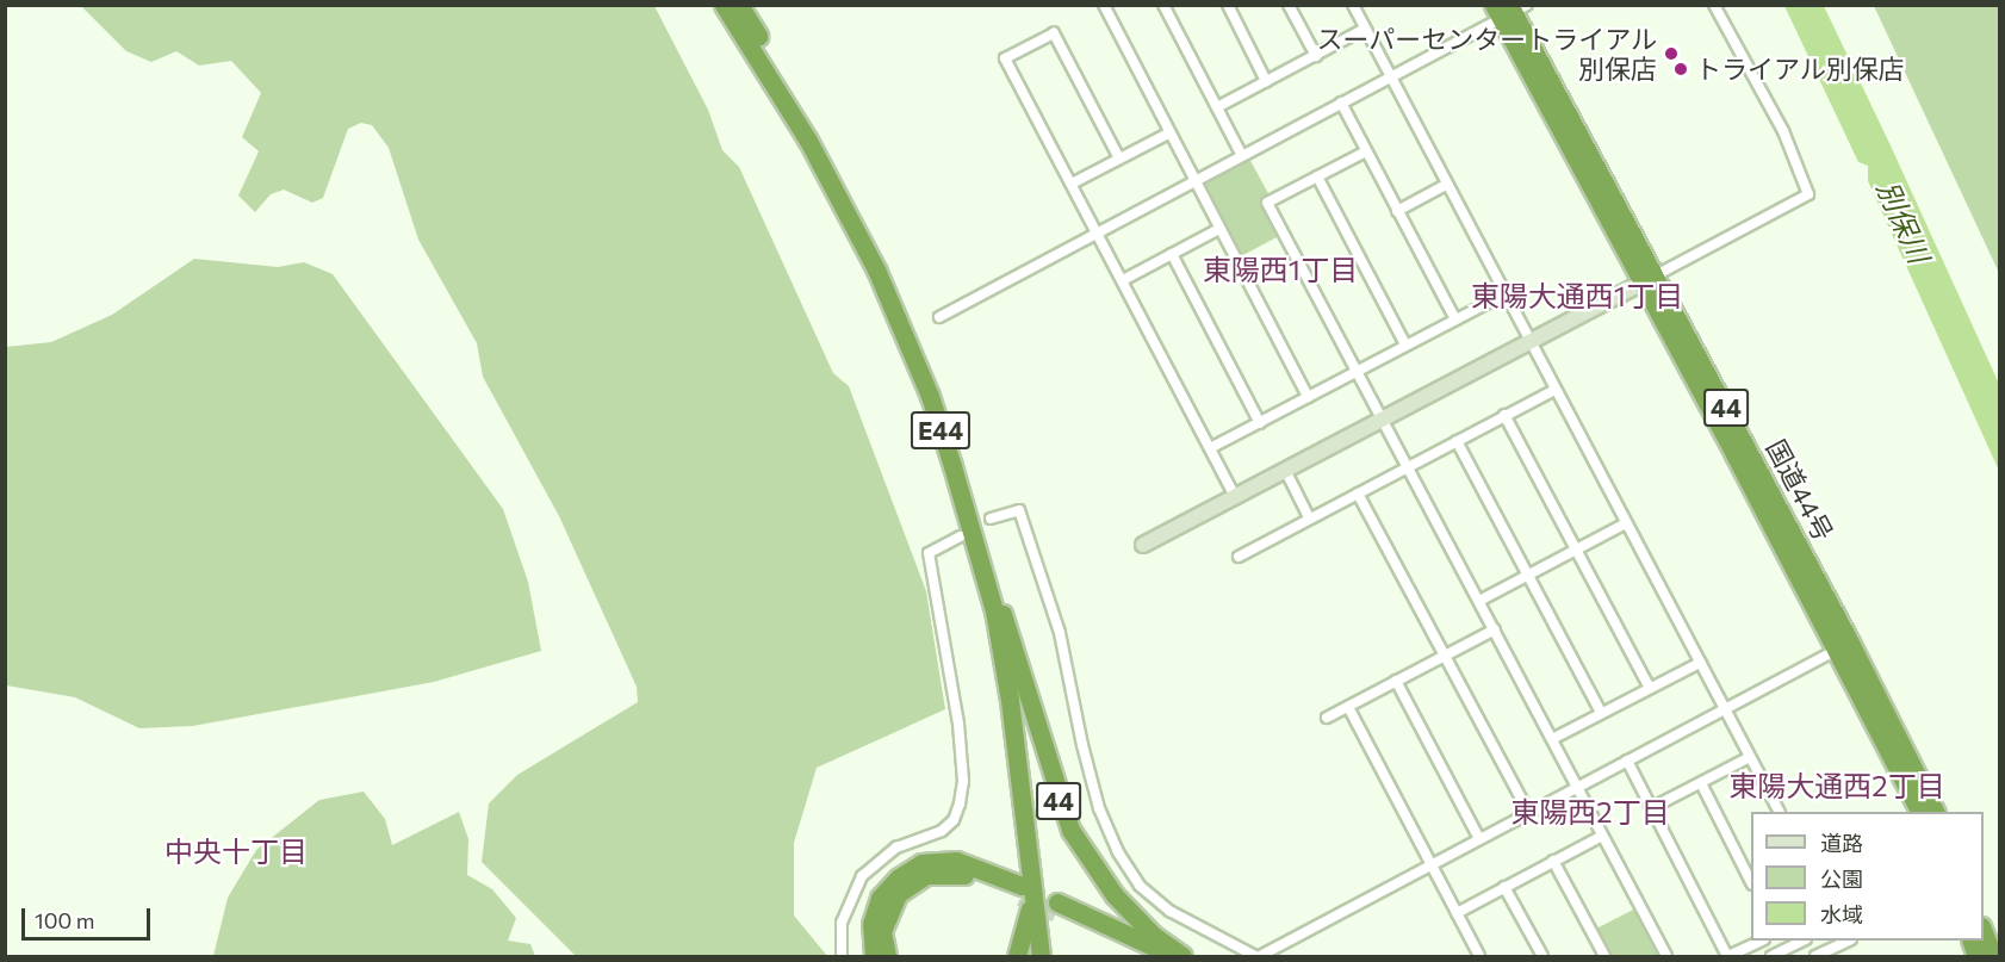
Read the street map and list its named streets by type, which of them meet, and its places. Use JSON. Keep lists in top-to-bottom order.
{
  "streets": {
    "highway": ["44", "E44", "国道44号"]
  },
  "crossings": [
    ["44", "E44"]
  ],
  "districts": [
    "東陽西1丁目",
    "東陽大通西1丁目",
    "東陽大通西2丁目",
    "東陽西2丁目",
    "中央十丁目"
  ],
  "water": ["別保川"],
  "places": ["スーパーセンタートライアル 別保店", "トライアル別保店"],
  "legend": ["道路", "公園", "水域"],
  "scale_bar": "100 m"
}
